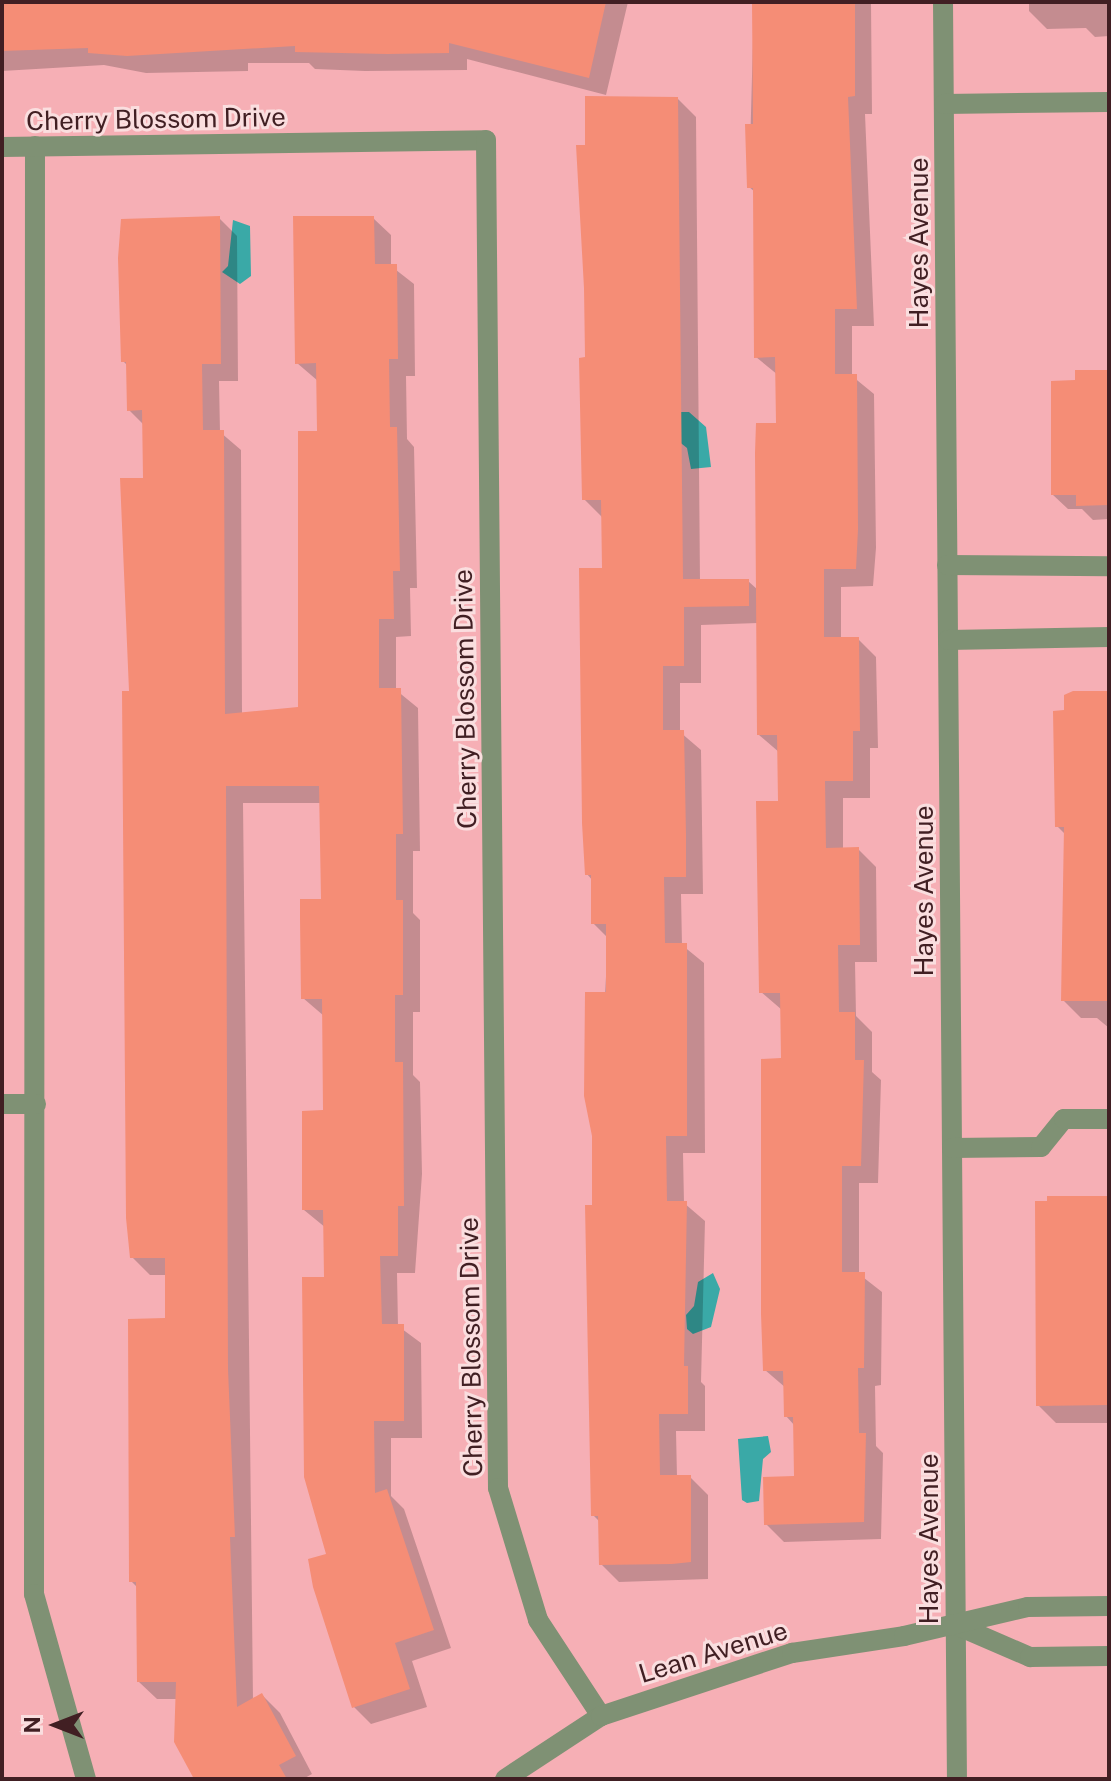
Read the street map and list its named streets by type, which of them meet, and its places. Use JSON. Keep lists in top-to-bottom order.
{
  "streets": {
    "street": ["Cherry Blossom Drive", "Hayes Avenue", "Lean Avenue"]
  },
  "crossings": [
    ["Cherry Blossom Drive", "Lean Avenue"],
    ["Hayes Avenue", "Lean Avenue"]
  ],
  "north": "left"
}
